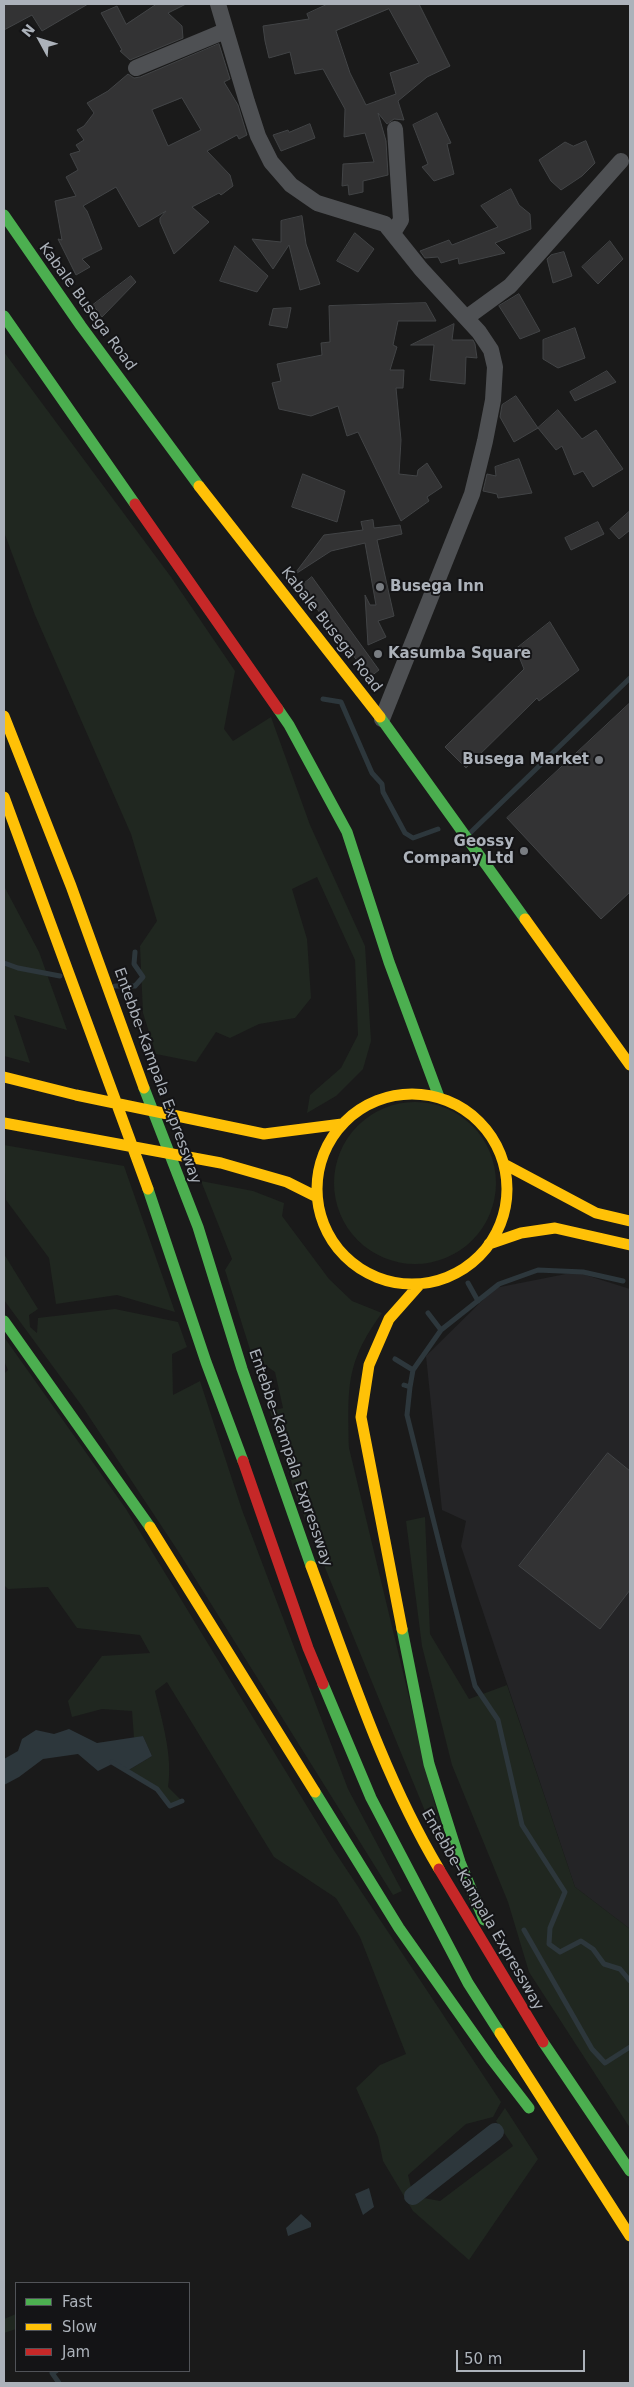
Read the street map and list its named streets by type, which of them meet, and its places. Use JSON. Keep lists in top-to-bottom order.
{
  "streets": {
    "main road": ["Kabale Busega Road", "Entebbe–Kampala Expressway"]
  },
  "places": [
    "Busega Inn",
    "Kasumba Square",
    "Busega Market",
    "Geossy Company Ltd"
  ],
  "legend": ["Fast", "Slow", "Jam"],
  "scale_bar": "50 m",
  "north": "top left"
}
